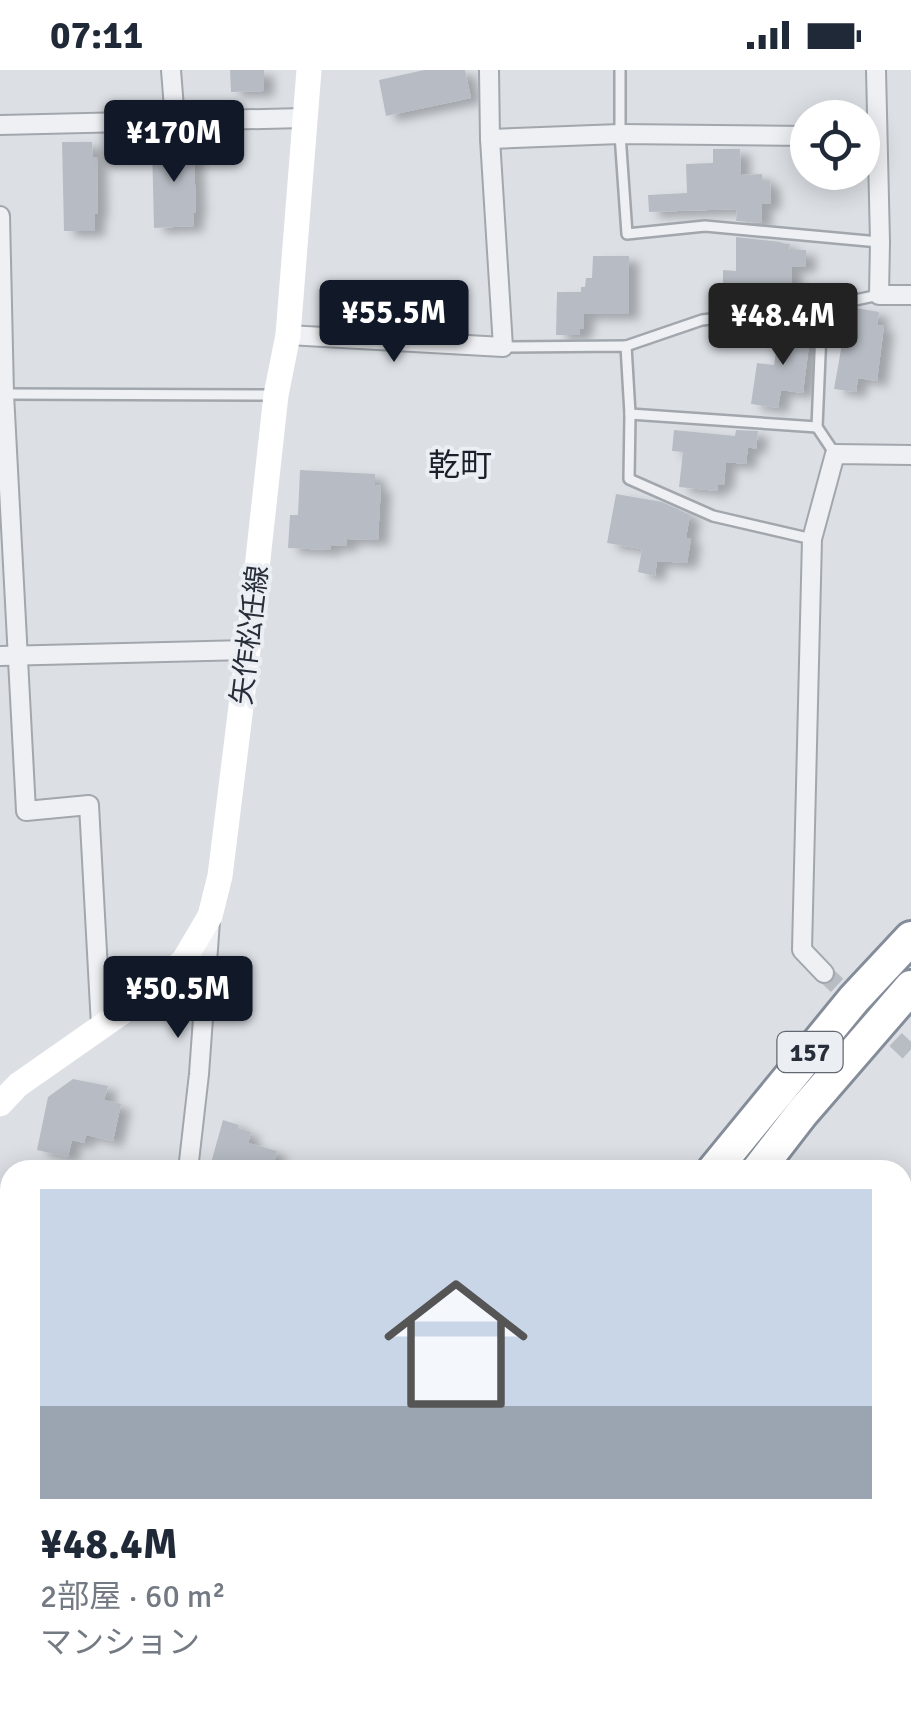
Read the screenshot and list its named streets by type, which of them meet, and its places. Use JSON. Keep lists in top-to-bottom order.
{
  "streets": {
    "highway": ["157"],
    "main road": ["矢作松任線"]
  },
  "districts": ["乾町"],
  "page": {
    "status": "07:11",
    "price": [
      "¥170M",
      "¥55.5M",
      "¥48.4M",
      "¥50.5M"
    ],
    "list": [
      {
        "name": "¥48.4M",
        "note": "2部屋 · 60 m² · マンション"
      }
    ]
  }
}
